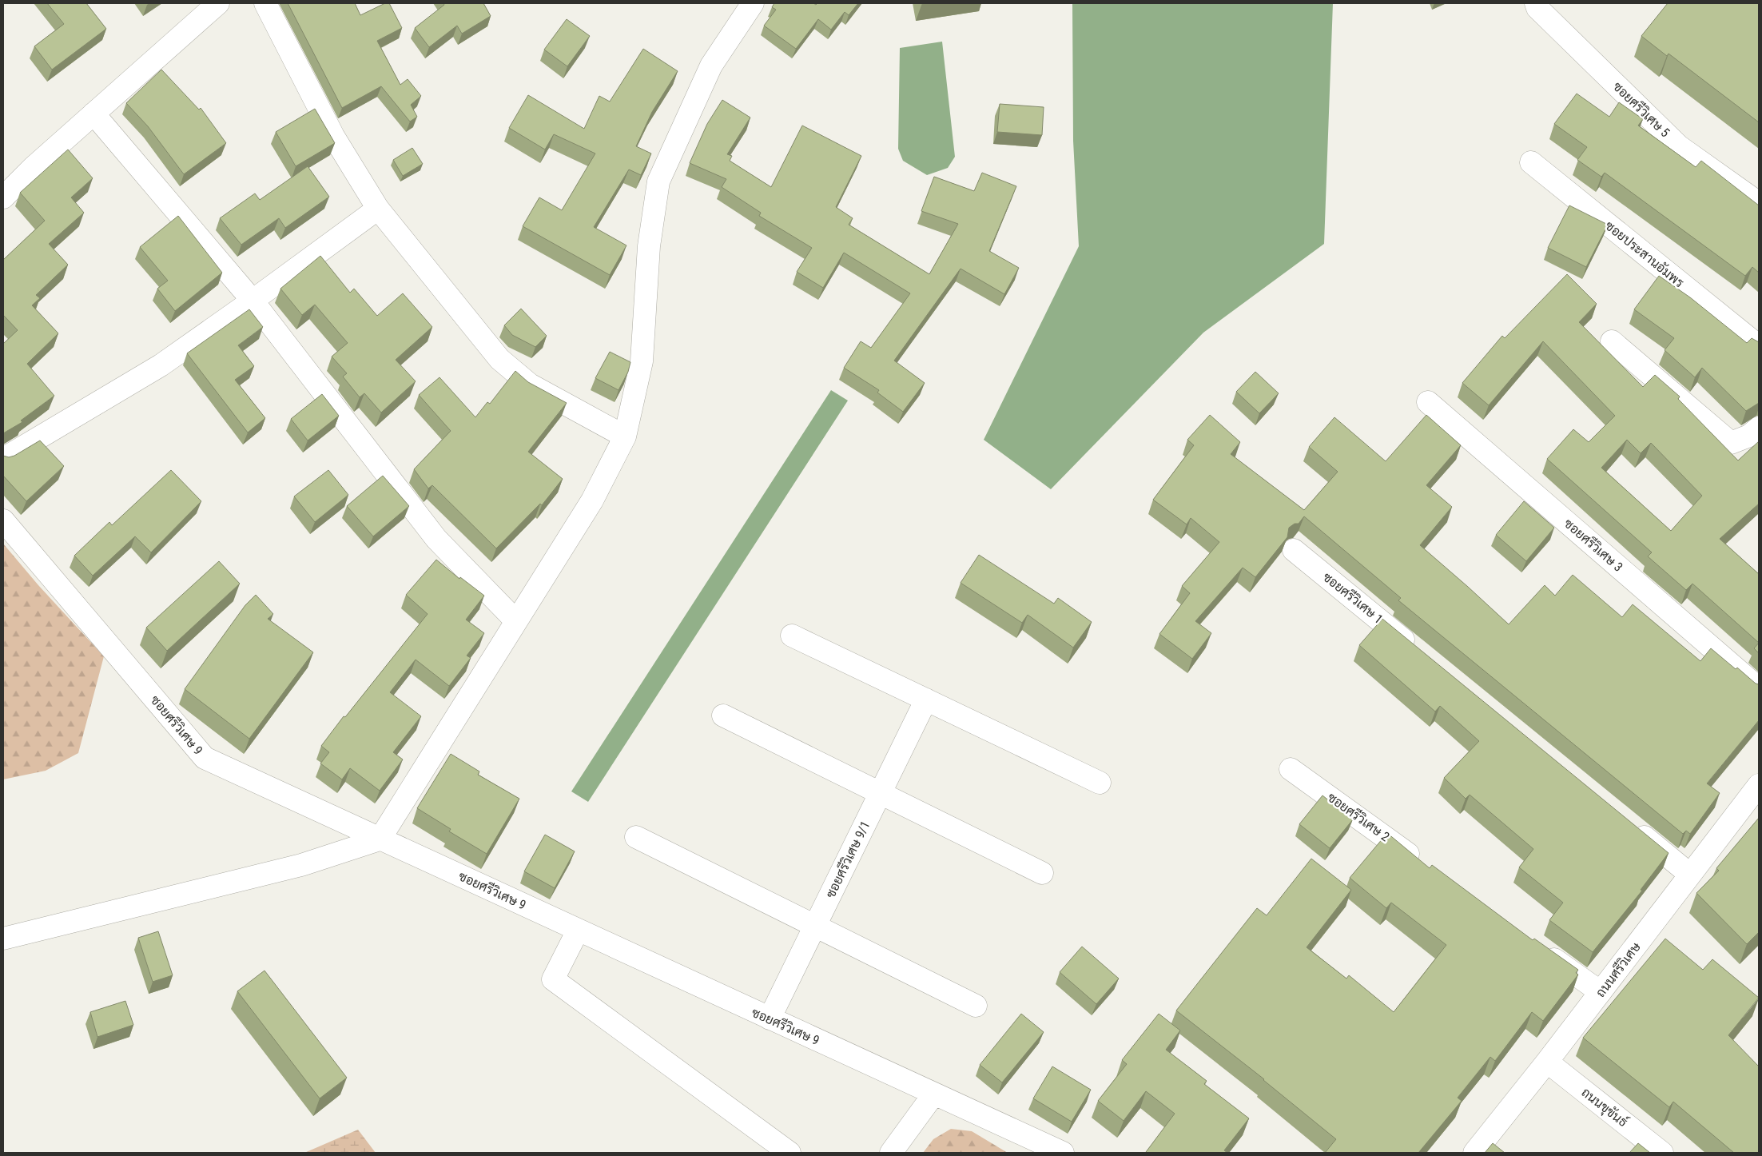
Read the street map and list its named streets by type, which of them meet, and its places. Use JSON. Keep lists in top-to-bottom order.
{
  "streets": {
    "street": [
      "ซอยศรีวิเศษ 5",
      "ซอยประสานอัมพร",
      "ซอยศรีวิเศษ 3",
      "ซอยศรีวิเศษ 1",
      "ซอยศรีวิเศษ 9",
      "ซอยศรีวิเศษ 2",
      "ซอยศรีวิเศษ 9/1",
      "ถนนศรีวิเศษ",
      "ถนนขุขันธ์"
    ]
  },
  "crossings": [
    ["ซอยศรีวิเศษ 9", "ซอยศรีวิเศษ 9/1"],
    ["ถนนศรีวิเศษ", "ถนนขุขันธ์"]
  ]
}
